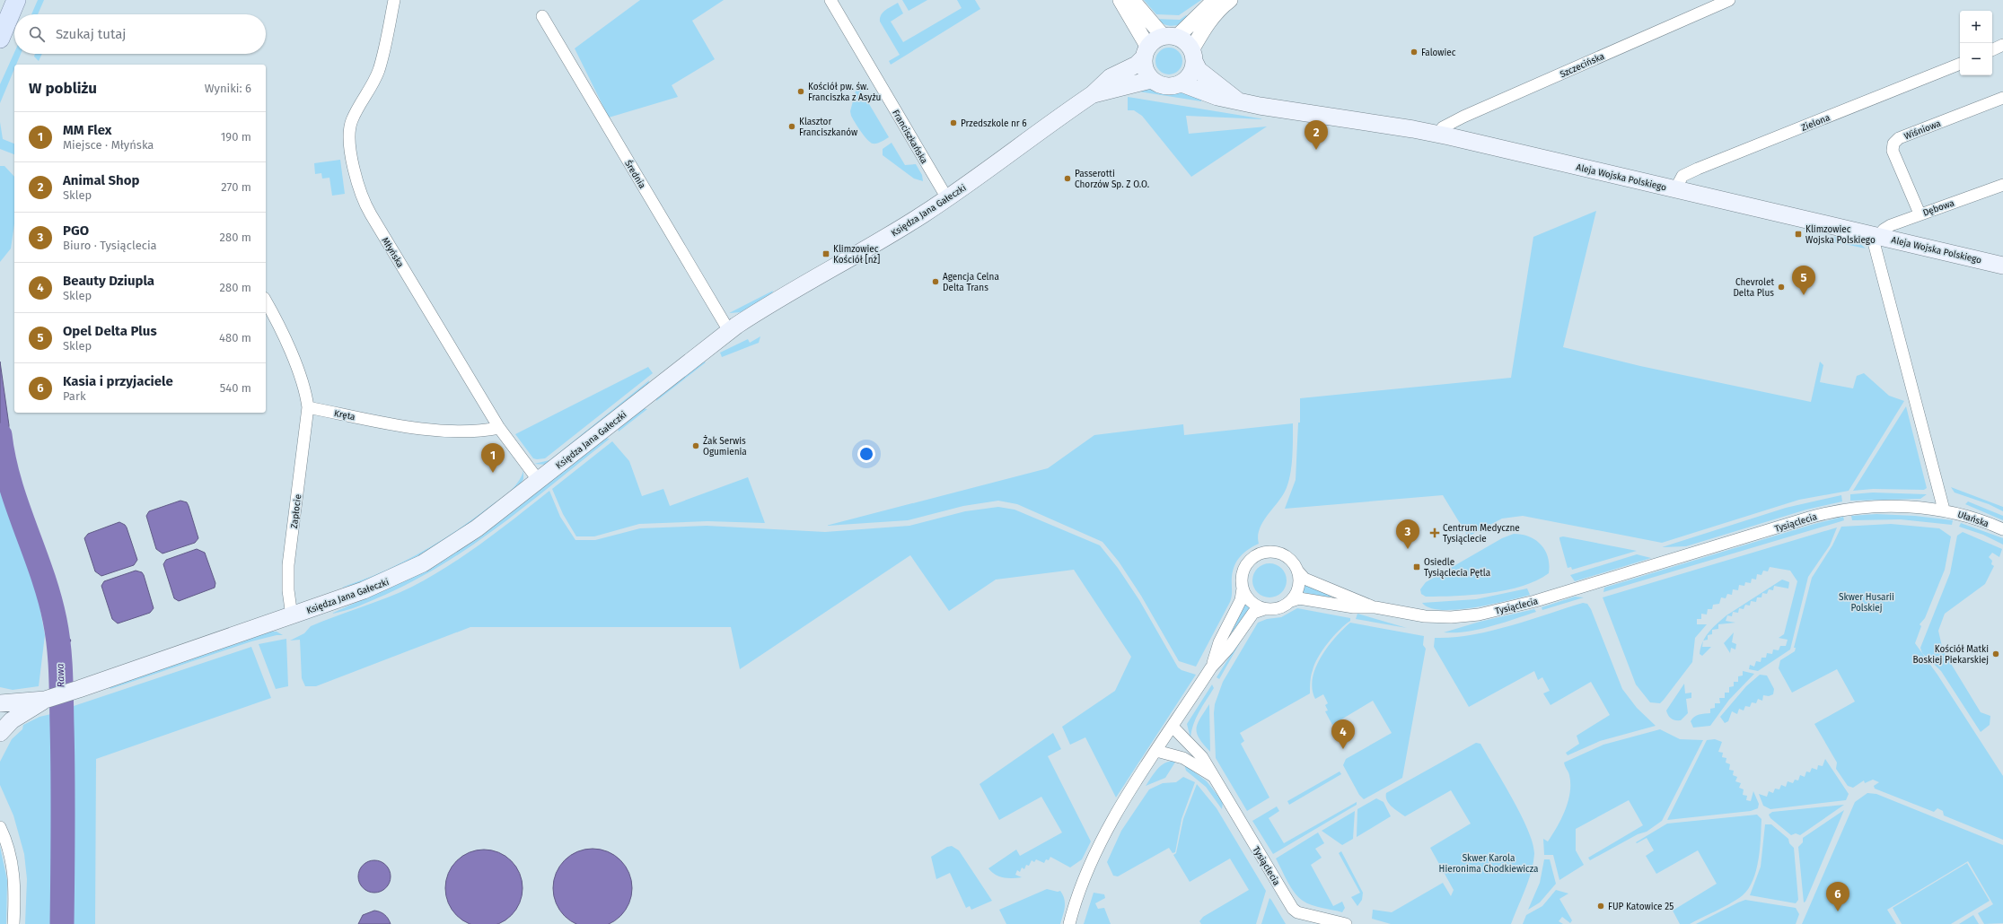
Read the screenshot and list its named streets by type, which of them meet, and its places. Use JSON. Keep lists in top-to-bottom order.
{
  "streets": {
    "main road": ["Aleja Wojska Polskiego", "Księdza Jana Gałeczki"],
    "street": [
      "Szczecińska",
      "Zielona",
      "Wiśniowa",
      "Franciszkańska",
      "Średnia",
      "Dębowa",
      "Młyńska",
      "Kręta",
      "Zapłocie",
      "Ułańska",
      "Tysiąclecia"
    ]
  },
  "crossings": [
    ["Szczecińska", "Aleja Wojska Polskiego"],
    ["Zielona", "Aleja Wojska Polskiego"],
    ["Wiśniowa", "Dębowa"],
    ["Franciszkańska", "Księdza Jana Gałeczki"],
    ["Średnia", "Księdza Jana Gałeczki"],
    ["Aleja Wojska Polskiego", "Dębowa"],
    ["Aleja Wojska Polskiego", "Księdza Jana Gałeczki"],
    ["Księdza Jana Gałeczki", "Młyńska"],
    ["Księdza Jana Gałeczki", "Zapłocie"],
    ["Młyńska", "Kręta"],
    ["Kręta", "Zapłocie"],
    ["Ułańska", "Tysiąclecia"]
  ],
  "water": ["Rawa"],
  "parks": ["Skwer Husarii Polskiej", "Skwer Karola Hieronima Chodkiewicza"],
  "places": {
    "other": [
      "Falowiec",
      "Kościół pw. św. Franciszka z Asyżu",
      "Przedszkole nr 6",
      "Klasztor Franciszkanów",
      "Passerotti Chorzów Sp. Z O.O.",
      "Agencja Celna Delta Trans",
      "Chevrolet Delta Plus",
      "Żak Serwis Ogumienia",
      "Kościół Matki Boskiej Piekarskiej",
      "FUP Katowice 25"
    ],
    "transit": ["Klimzowiec Wojska Polskiego", "Klimzowiec Kościół [nż]", "Osiedle Tysiąclecia Pętla"],
    "health": ["Centrum Medyczne Tysiąclecie"]
  },
  "page": {
    "map_buttons": ["+", "−"],
    "search": "Szukaj tutaj",
    "heading": ["W pobliżu", "Wyniki: 6"],
    "list": [
      {
        "mark": "1",
        "name": "MM Flex",
        "note": "Miejsce · Młyńska",
        "value": "190 m"
      },
      {
        "mark": "2",
        "name": "Animal Shop",
        "note": "Sklep",
        "value": "270 m"
      },
      {
        "mark": "3",
        "name": "PGO",
        "note": "Biuro · Tysiąclecia",
        "value": "280 m"
      },
      {
        "mark": "4",
        "name": "Beauty Dziupla",
        "note": "Sklep",
        "value": "280 m"
      },
      {
        "mark": "5",
        "name": "Opel Delta Plus",
        "note": "Sklep",
        "value": "480 m"
      },
      {
        "mark": "6",
        "name": "Kasia i przyjaciele",
        "note": "Park",
        "value": "540 m"
      }
    ],
    "pins": [
      "2",
      "5",
      "1",
      "3",
      "4",
      "6"
    ]
  }
}
